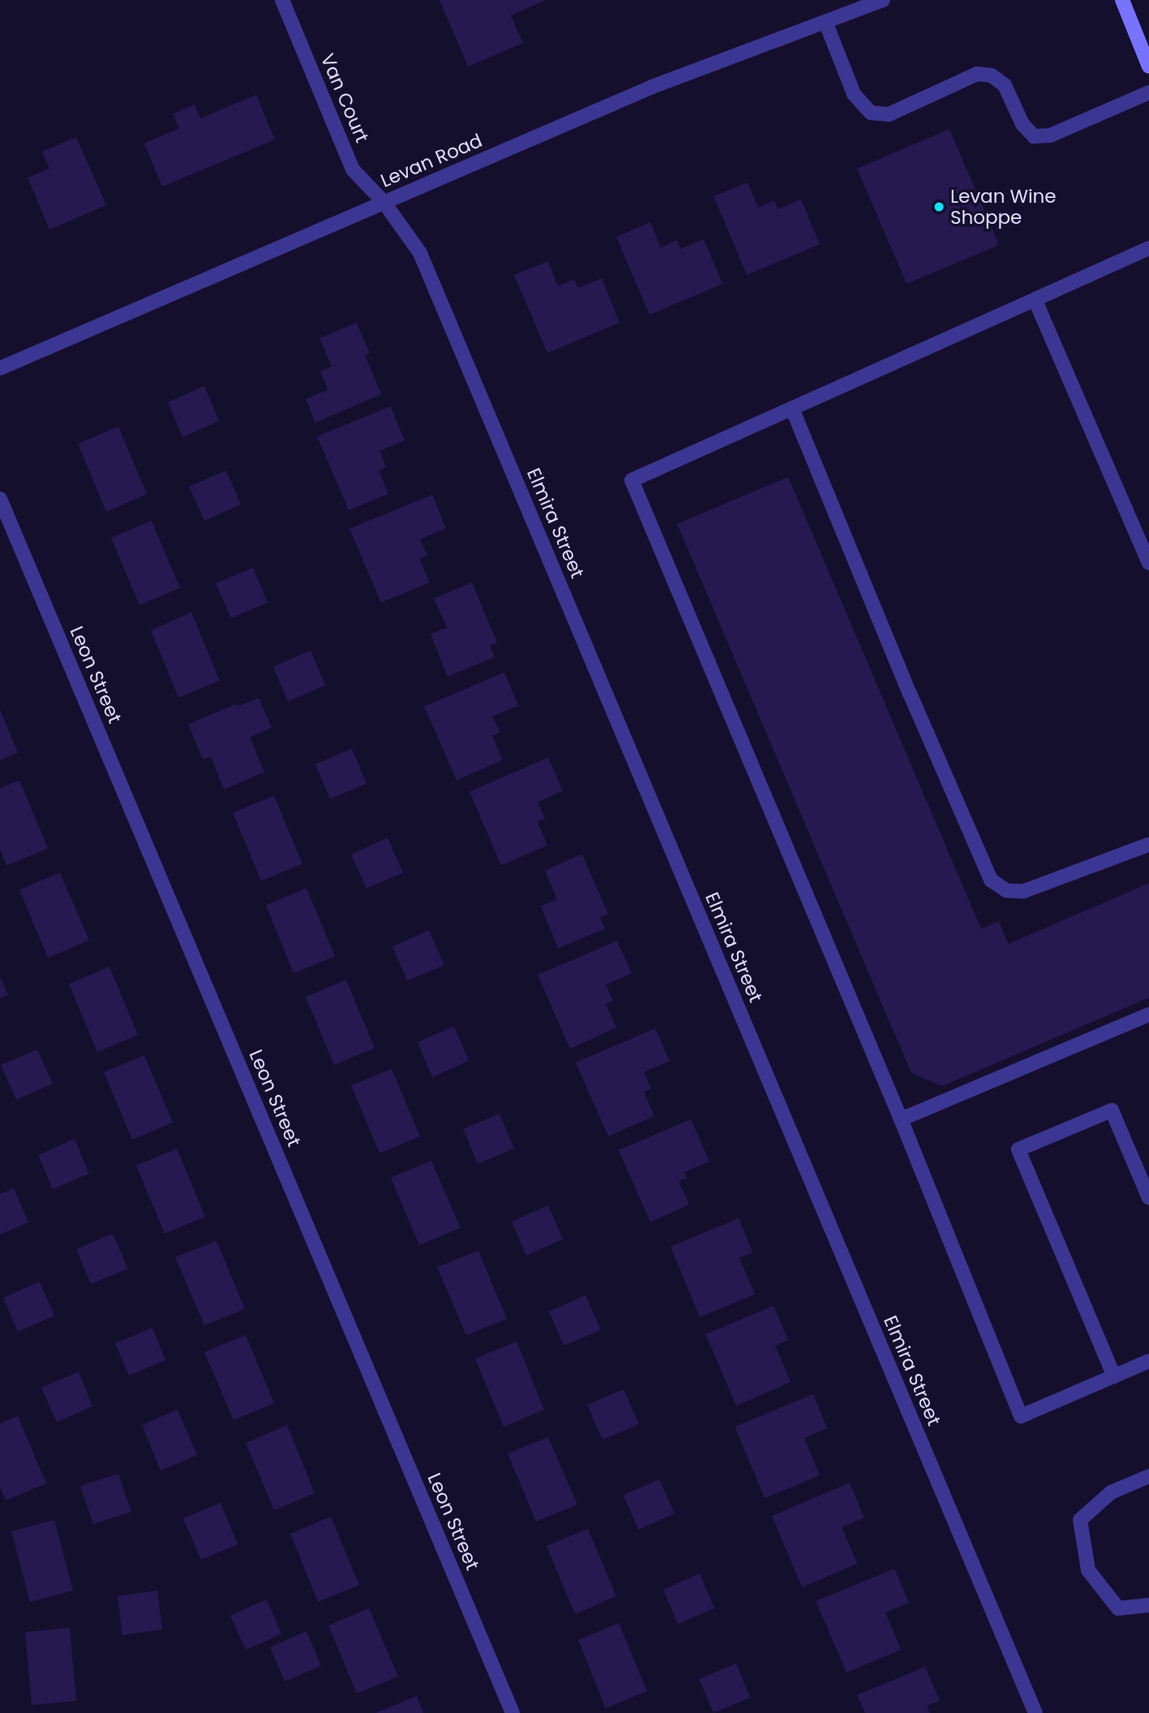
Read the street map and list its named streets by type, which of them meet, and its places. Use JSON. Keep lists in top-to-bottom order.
{
  "streets": {
    "street": [
      "Van Court",
      "Levan Road",
      "Elmira Street",
      "Leon Street"
    ]
  },
  "crossings": [
    ["Van Court", "Levan Road"],
    ["Van Court", "Elmira Street"],
    ["Levan Road", "Elmira Street"]
  ],
  "places": ["Levan Wine Shoppe"]
}
